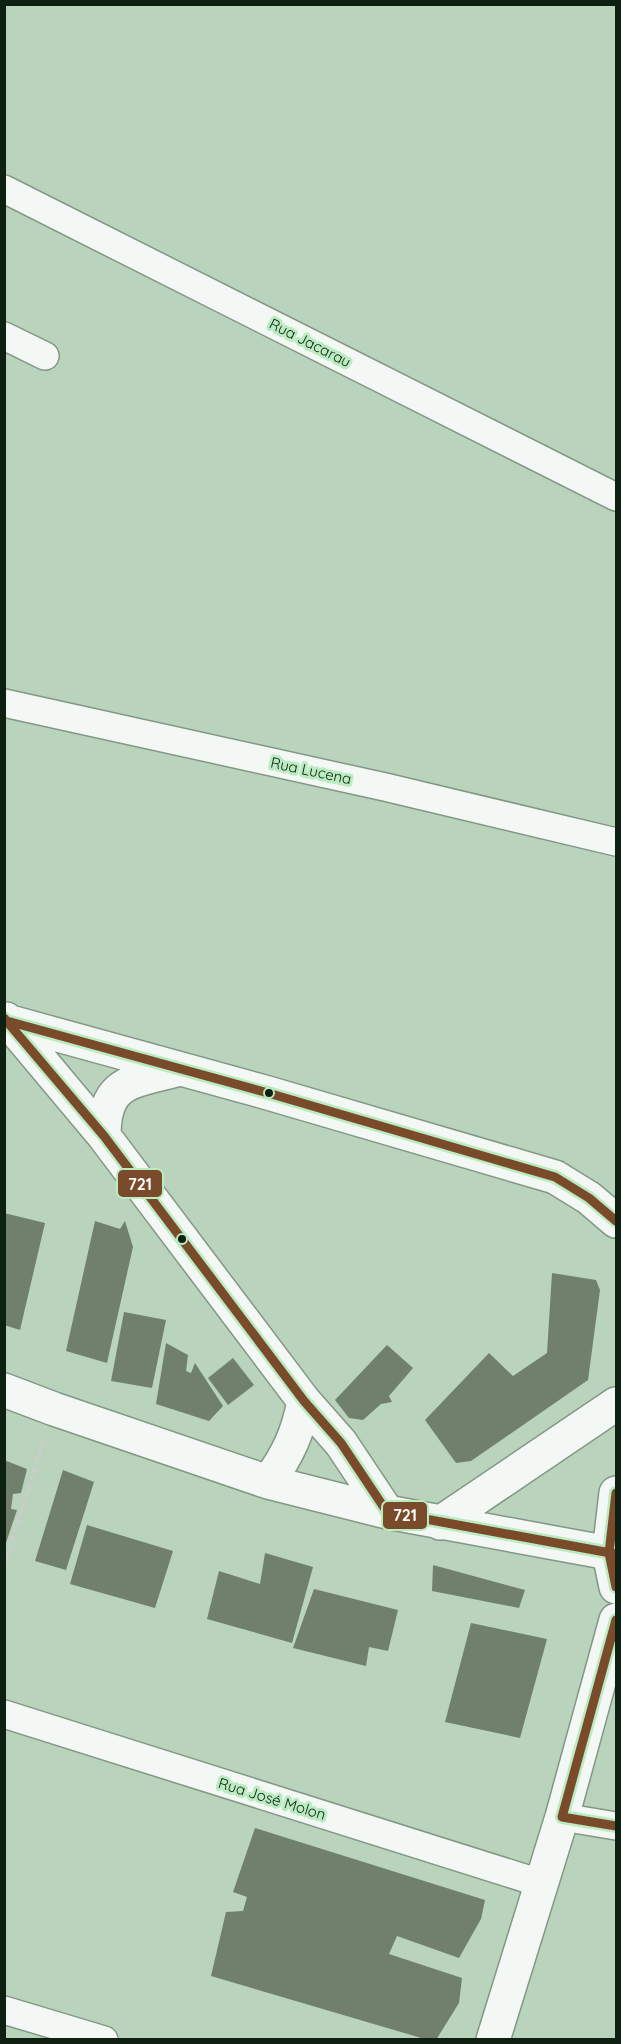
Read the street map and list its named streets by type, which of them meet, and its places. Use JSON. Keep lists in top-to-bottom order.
{
  "streets": {
    "street": ["Rua Jacarau", "Rua Lucena", "Rua José Molon"]
  },
  "lines": ["transit line 721"]
}
